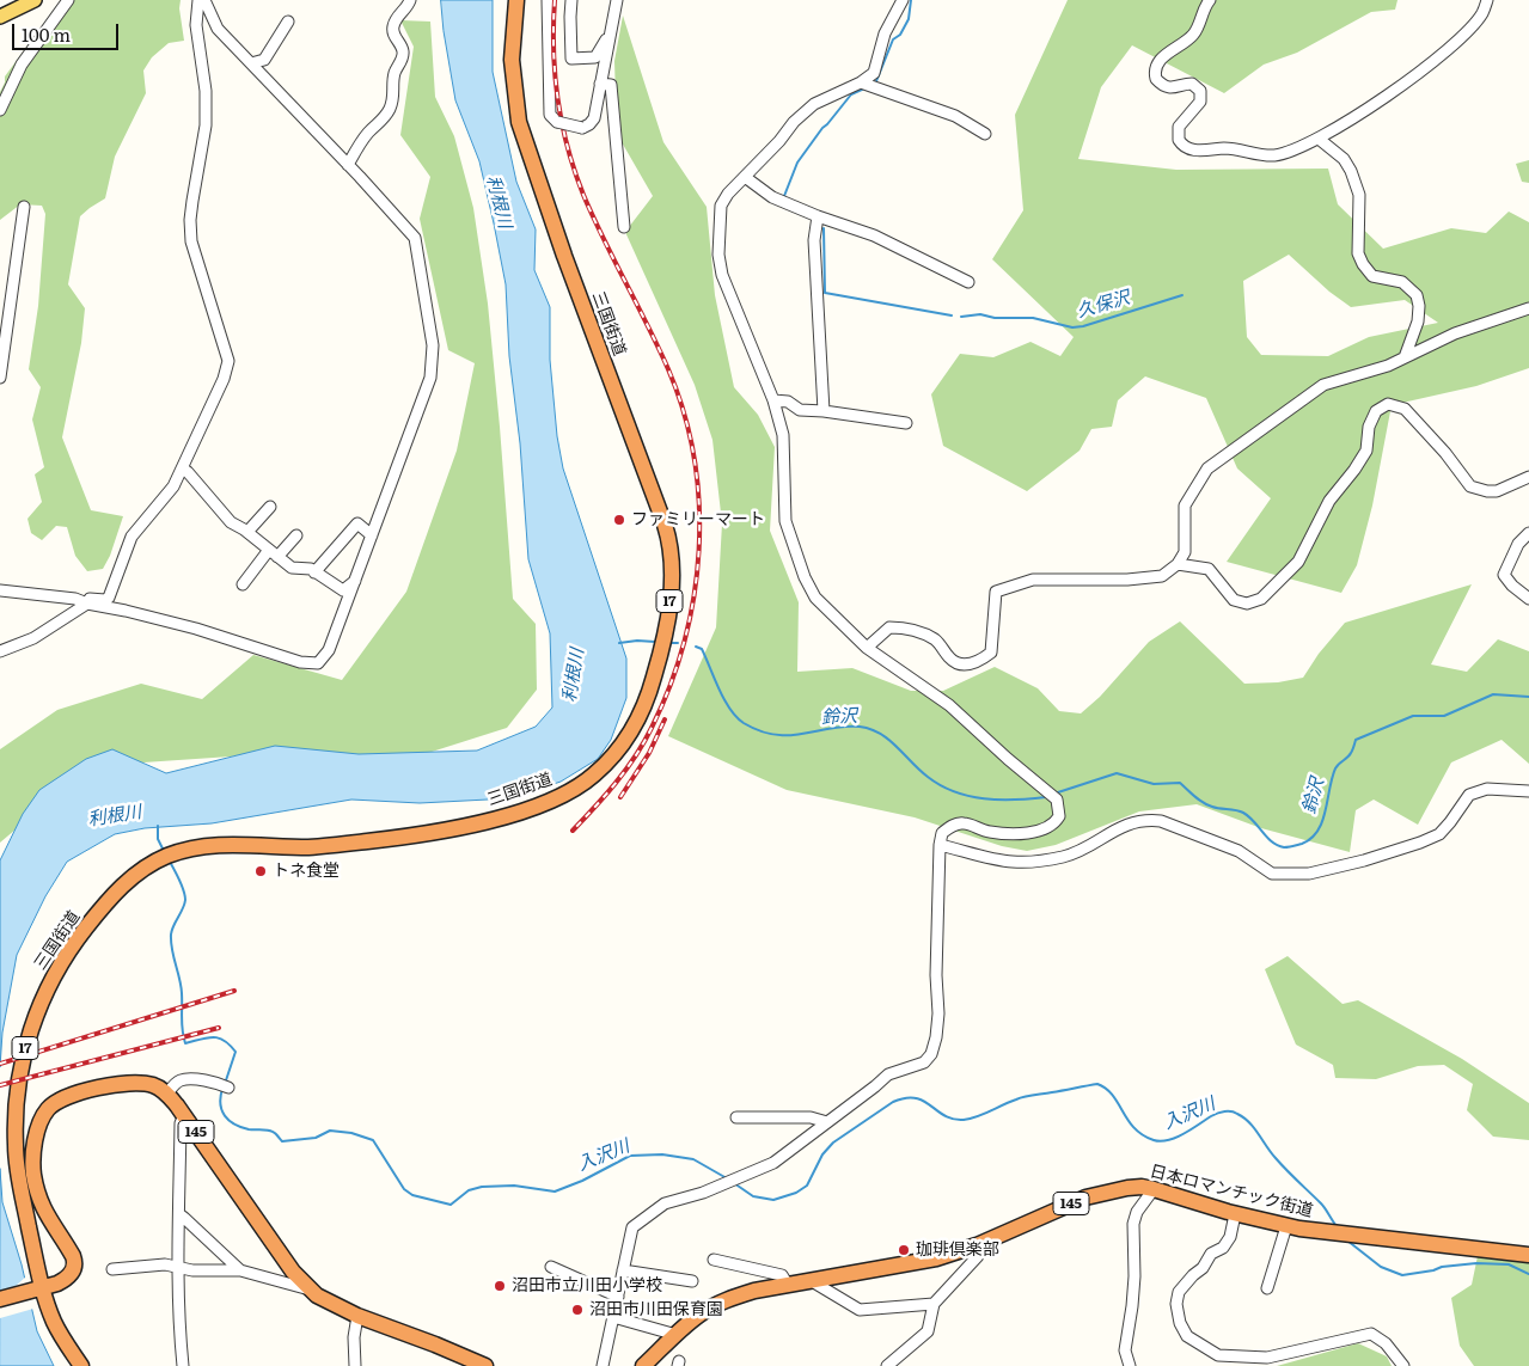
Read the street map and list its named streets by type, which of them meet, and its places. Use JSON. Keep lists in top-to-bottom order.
{
  "streets": {
    "highway": [
      "三国街道",
      "17",
      "145",
      "日本ロマンチック街道"
    ]
  },
  "crossings": [
    ["三国街道", "17"]
  ],
  "water": [
    "利根川",
    "久保沢",
    "鈴沢",
    "入沢川"
  ],
  "places": [
    "ファミリーマート",
    "トネ食堂",
    "珈琲倶楽部",
    "沼田市立川田小学校",
    "沼田市川田保育園"
  ],
  "scale_bar": "100 m"
}
